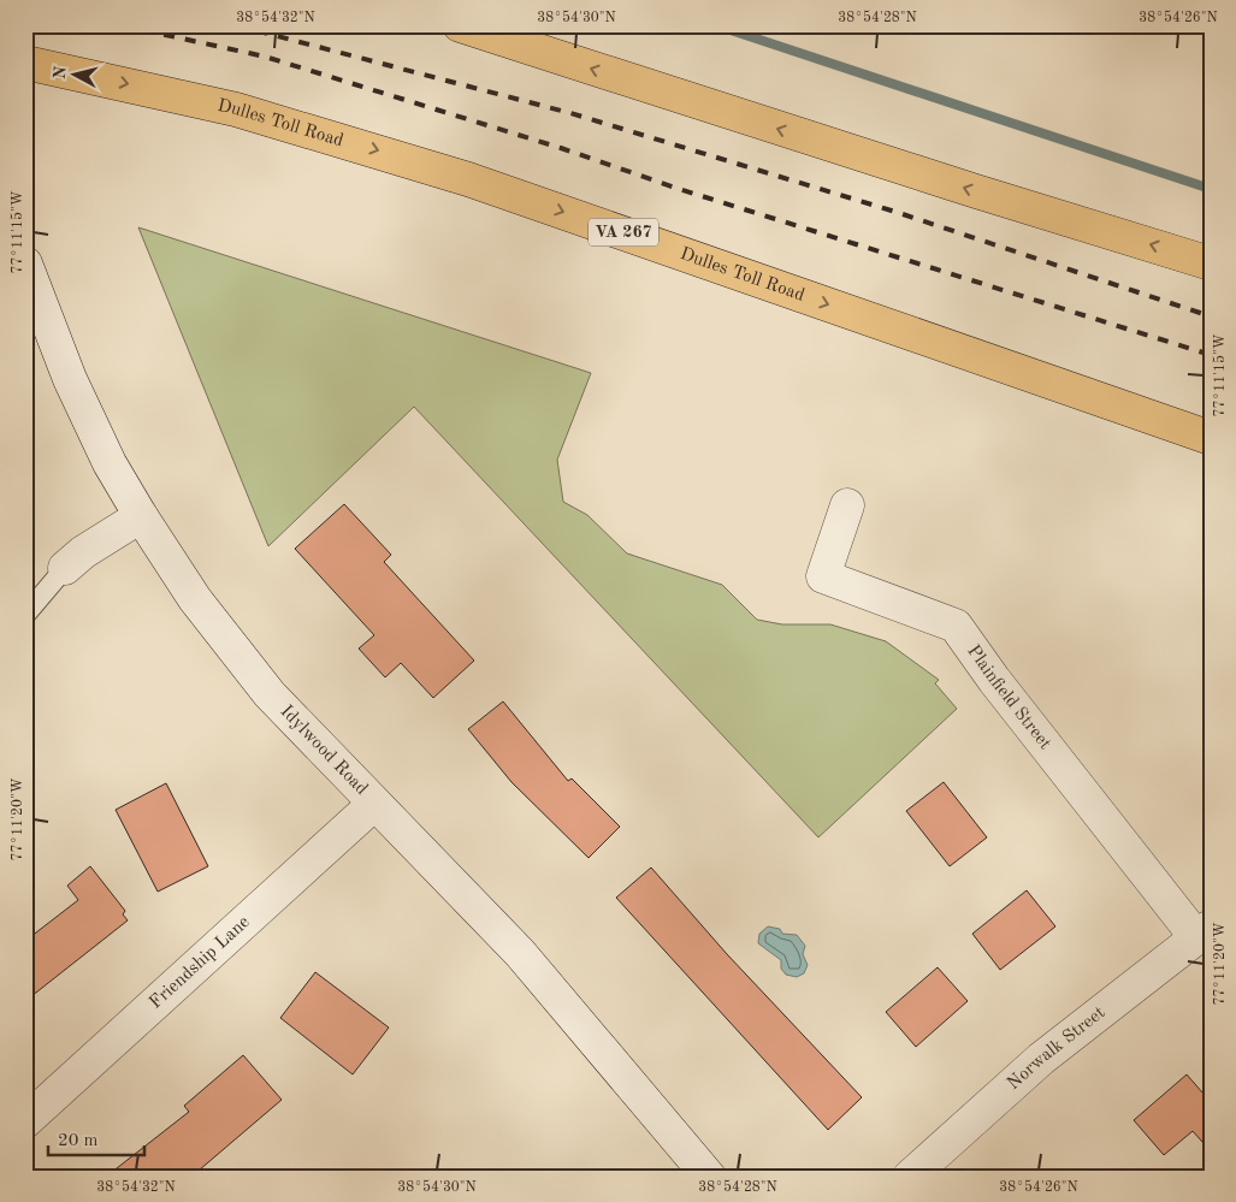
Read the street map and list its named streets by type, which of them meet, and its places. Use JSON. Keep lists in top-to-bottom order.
{
  "streets": {
    "highway": ["Dulles Toll Road", "VA 267"],
    "street": [
      "Plainfield Street",
      "Idylwood Road",
      "Friendship Lane",
      "Norwalk Street"
    ]
  },
  "crossings": [
    ["Plainfield Street", "Norwalk Street"],
    ["Idylwood Road", "Friendship Lane"]
  ],
  "scale_bar": "20 m",
  "north": "left",
  "coordinates": [
    "38°54'32\"N",
    "38°54'30\"N",
    "38°54'28\"N",
    "38°54'26\"N",
    "77°11'15\"W",
    "77°11'20\"W"
  ]
}
